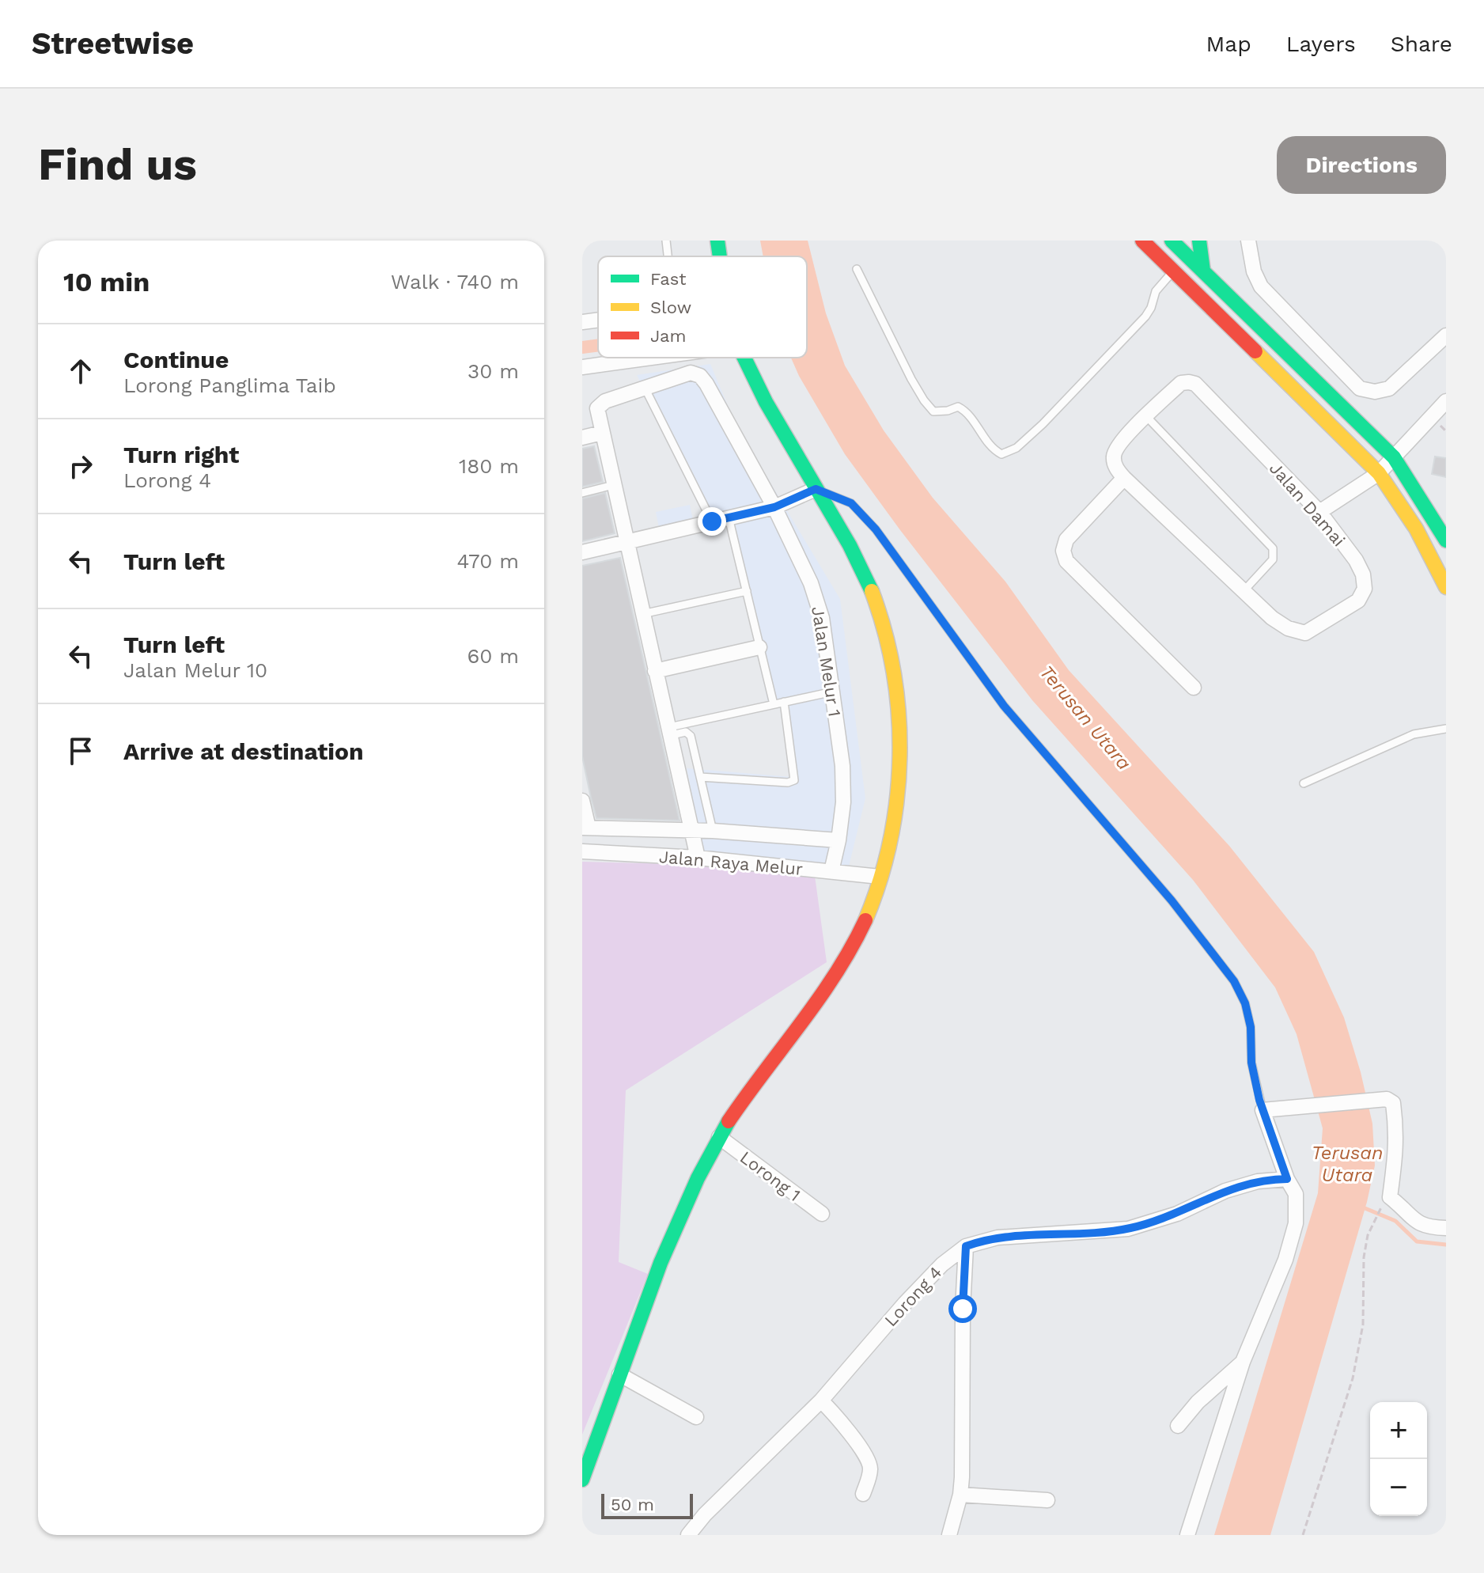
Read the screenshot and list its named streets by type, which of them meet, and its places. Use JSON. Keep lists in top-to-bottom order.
{
  "streets": {
    "street": [
      "Jalan Damai",
      "Jalan Melur 1",
      "Jalan Raya Melur",
      "Lorong 1",
      "Lorong 4"
    ]
  },
  "crossings": [
    ["Jalan Melur 1", "Jalan Raya Melur"]
  ],
  "water": ["Terusan Utara"],
  "legend": ["Fast", "Slow", "Jam"],
  "scale_bar": "50 m",
  "page": {
    "header": "Streetwise",
    "nav": ["Map", "Layers", "Share"],
    "buttons": "Directions",
    "title": "Find us",
    "heading": ["10 min", "Walk · 740 m"],
    "list": [
      ["Continue", "Lorong Panglima Taib", "30 m"],
      ["Turn right", "Lorong 4", "180 m"],
      ["Turn left", "470 m"],
      ["Turn left", "Jalan Melur 10", "60 m"],
      "Arrive at destination"
    ],
    "map_buttons": ["+", "−"],
    "scale": "50 m"
  }
}
